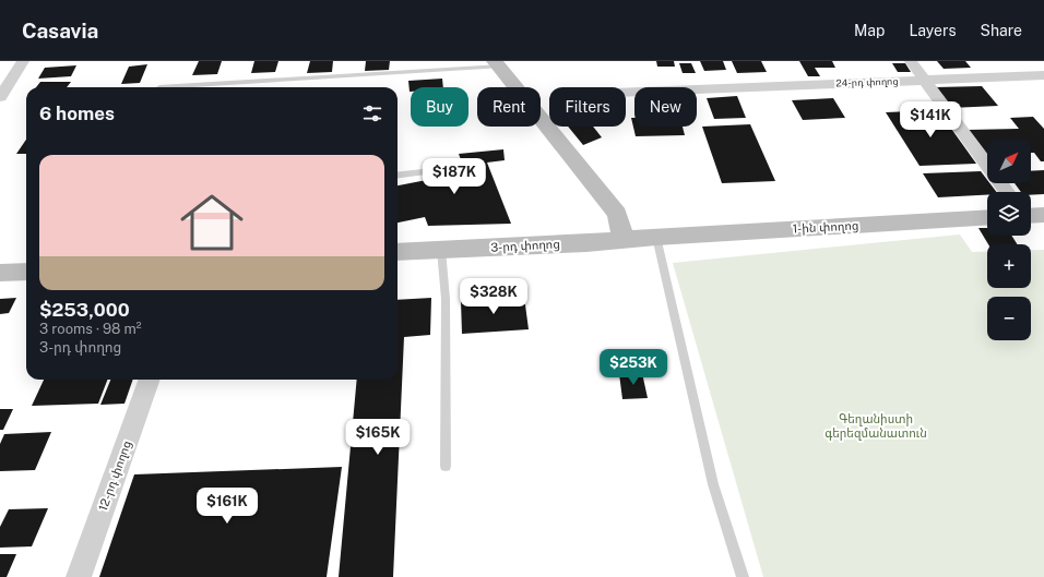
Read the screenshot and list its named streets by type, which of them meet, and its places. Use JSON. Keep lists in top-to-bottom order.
{
  "streets": {
    "main road": ["1-ին փողոց", "3-րդ փողոց"],
    "street": ["24-րդ փողոց", "12-րդ փողոց"]
  },
  "crossings": [
    ["1-ին փողոց", "3-րդ փողոց"]
  ],
  "parks": ["Գեղանիստի գերեզմանատուն"],
  "north": "top right",
  "page": {
    "header": "Casavia",
    "nav": ["Map", "Layers", "Share"],
    "chip": [
      "Buy",
      "Rent",
      "Filters",
      "New"
    ],
    "heading": "6 homes",
    "price": [
      "$141K",
      "$187K",
      "$328K",
      "$253K",
      "$165K",
      "$161K"
    ],
    "map_buttons": ["+", "−"],
    "list": [
      {
        "name": "$253,000",
        "note": "3 rooms · 98 m² · 3-րդ փողոց"
      }
    ]
  }
}
